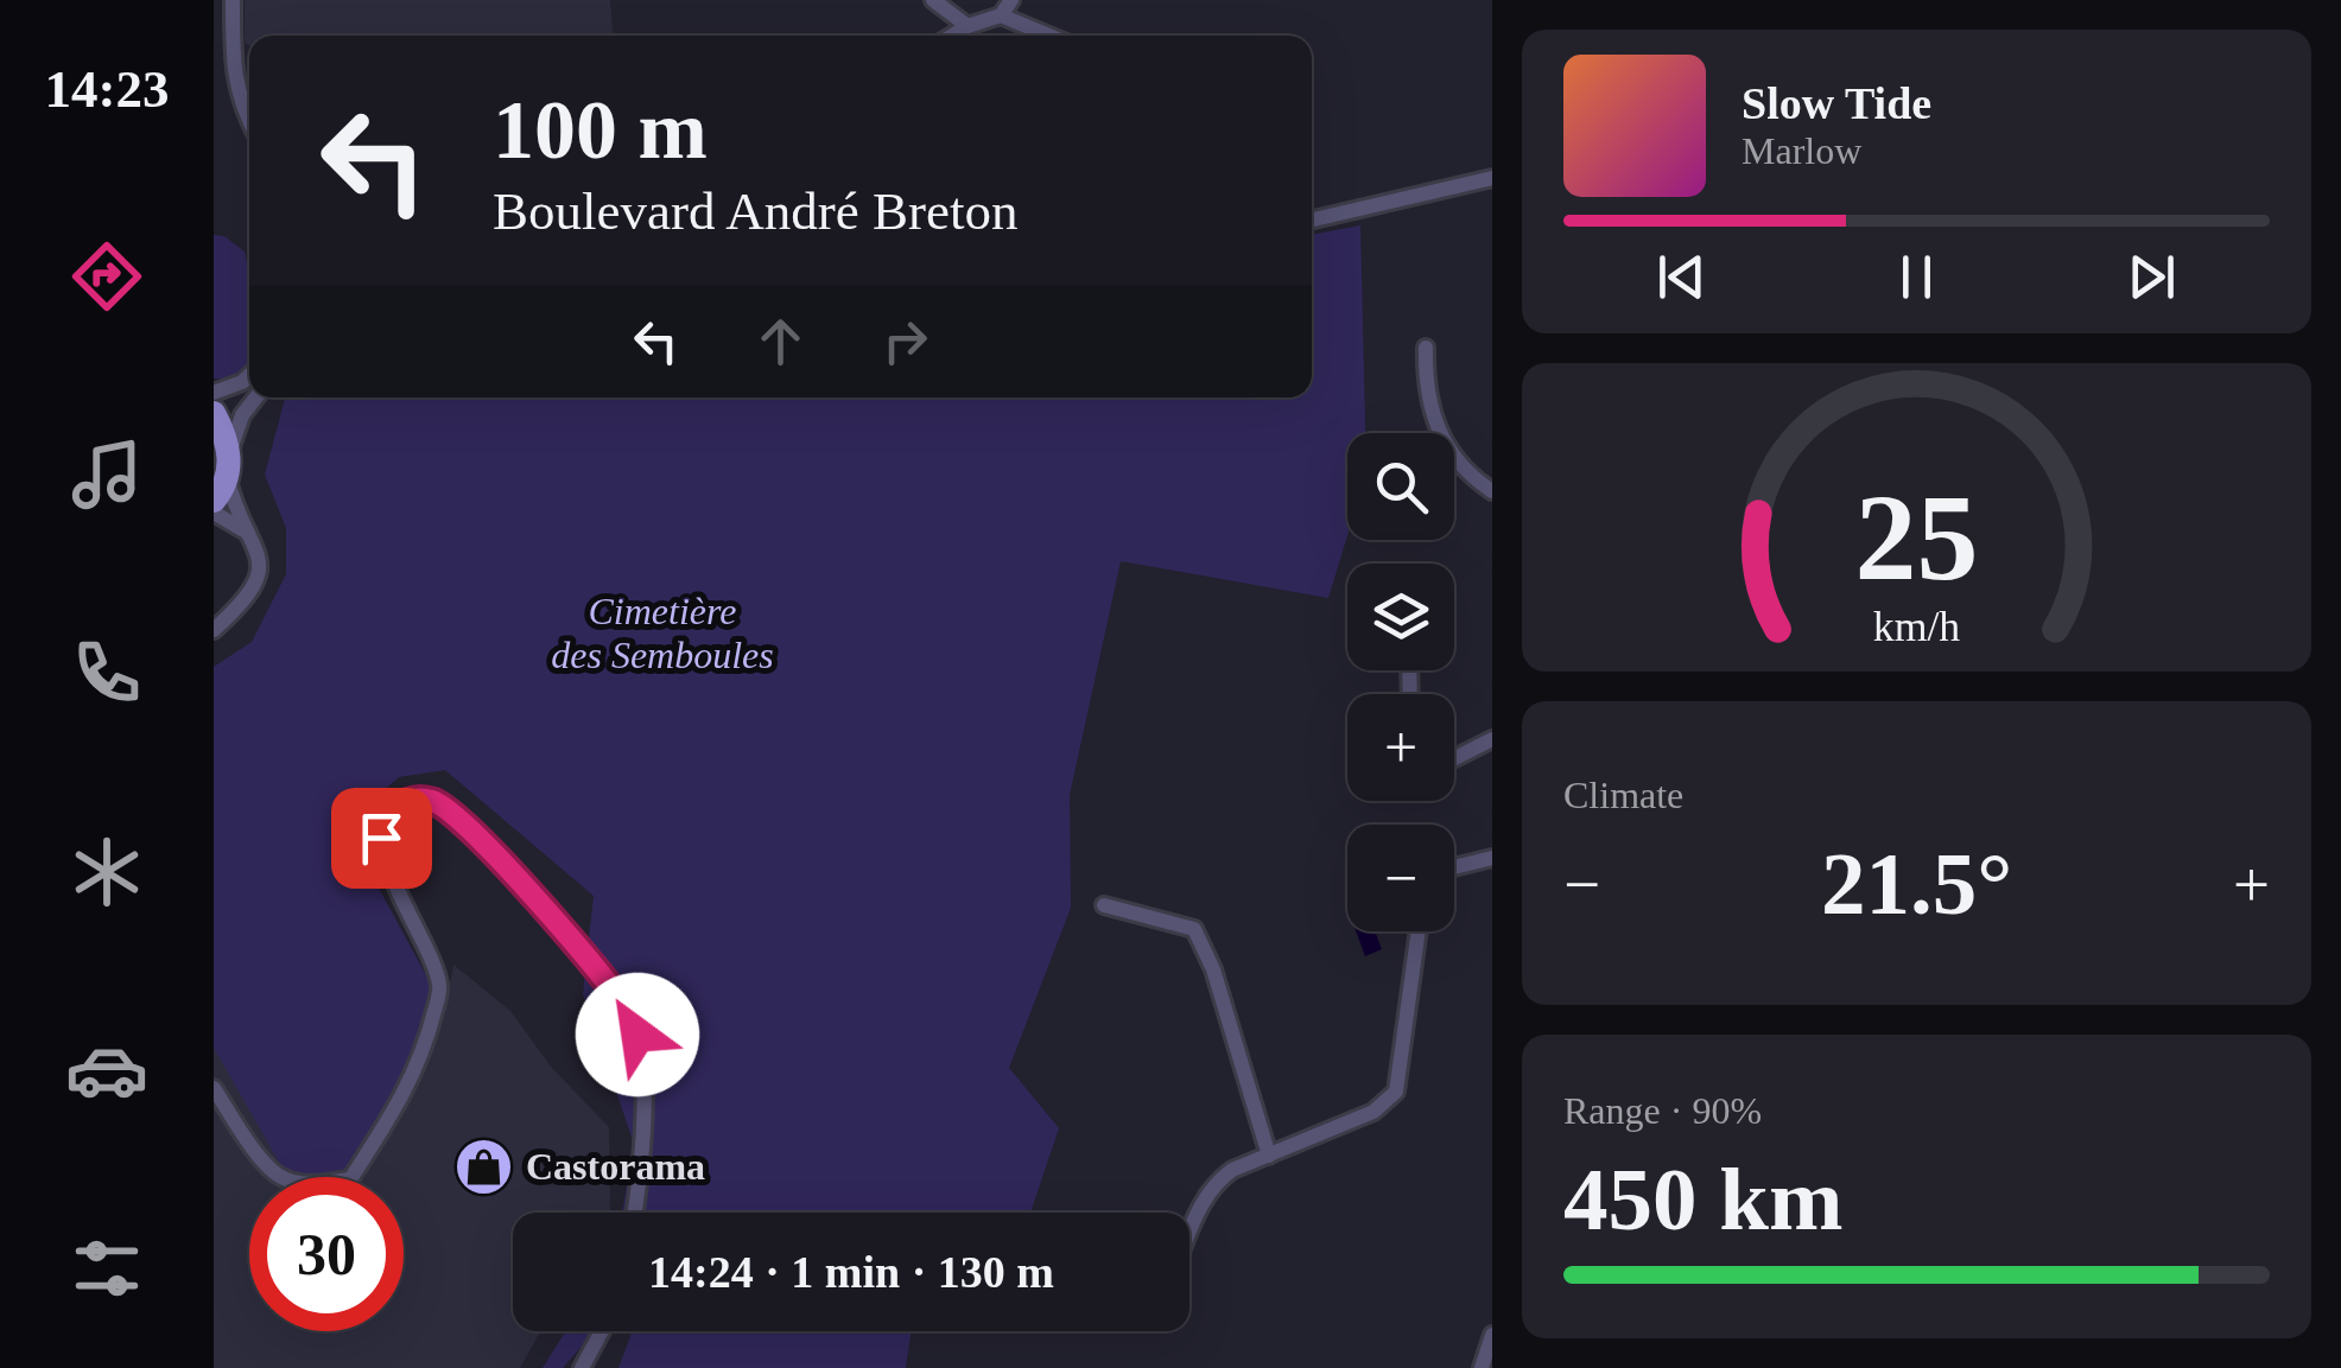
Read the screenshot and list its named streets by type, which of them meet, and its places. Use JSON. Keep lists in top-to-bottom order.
{
  "parks": ["Cimetière des Semboules"],
  "places": {
    "shop": ["Castorama"]
  },
  "page": {
    "tabs": "14:23",
    "turn": ["100 m", "Boulevard André Breton"],
    "song": ["Slow Tide", "Marlow"],
    "map_buttons": ["+", "−"],
    "tile": [
      "Climate",
      ["Range · 90%", "450 km"]
    ],
    "heat": ["−", "21.5°", "+"],
    "limit": "30",
    "trip": "14:24 · 1 min · 130 m",
    "gauge": ["25", "km/h"]
  }
}
